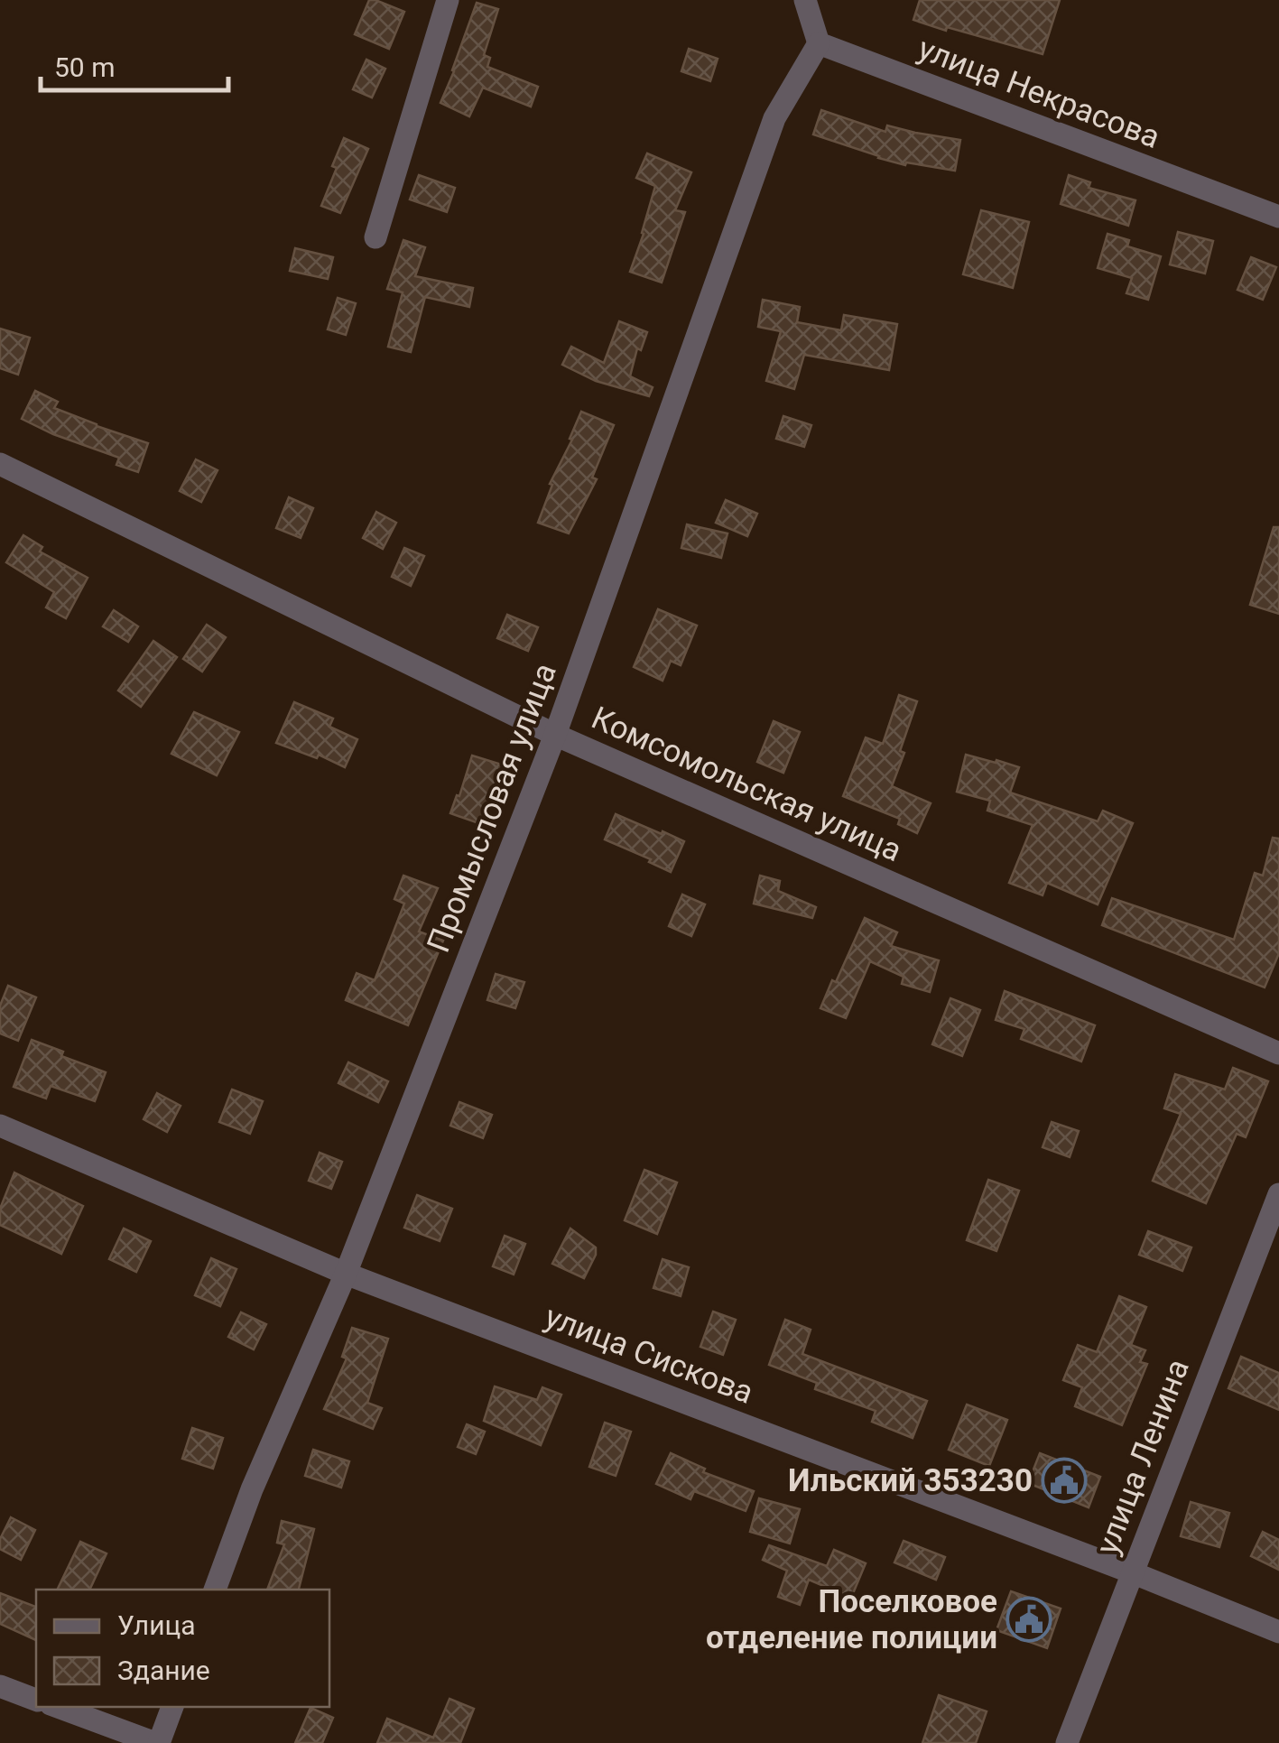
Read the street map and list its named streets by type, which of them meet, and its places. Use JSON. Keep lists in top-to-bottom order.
{
  "streets": {
    "street": [
      "улица Некрасова",
      "Комсомольская улица",
      "Промысловая улица",
      "улица Сискова",
      "улица Ленина"
    ]
  },
  "crossings": [
    ["улица Некрасова", "Промысловая улица"],
    ["Комсомольская улица", "Промысловая улица"],
    ["Промысловая улица", "улица Сискова"],
    ["улица Сискова", "улица Ленина"]
  ],
  "places": {
    "public building": ["Ильский 353230", "Поселковое отделение полиции"]
  },
  "legend": ["Улица", "Здание"],
  "scale_bar": "50 m"
}
